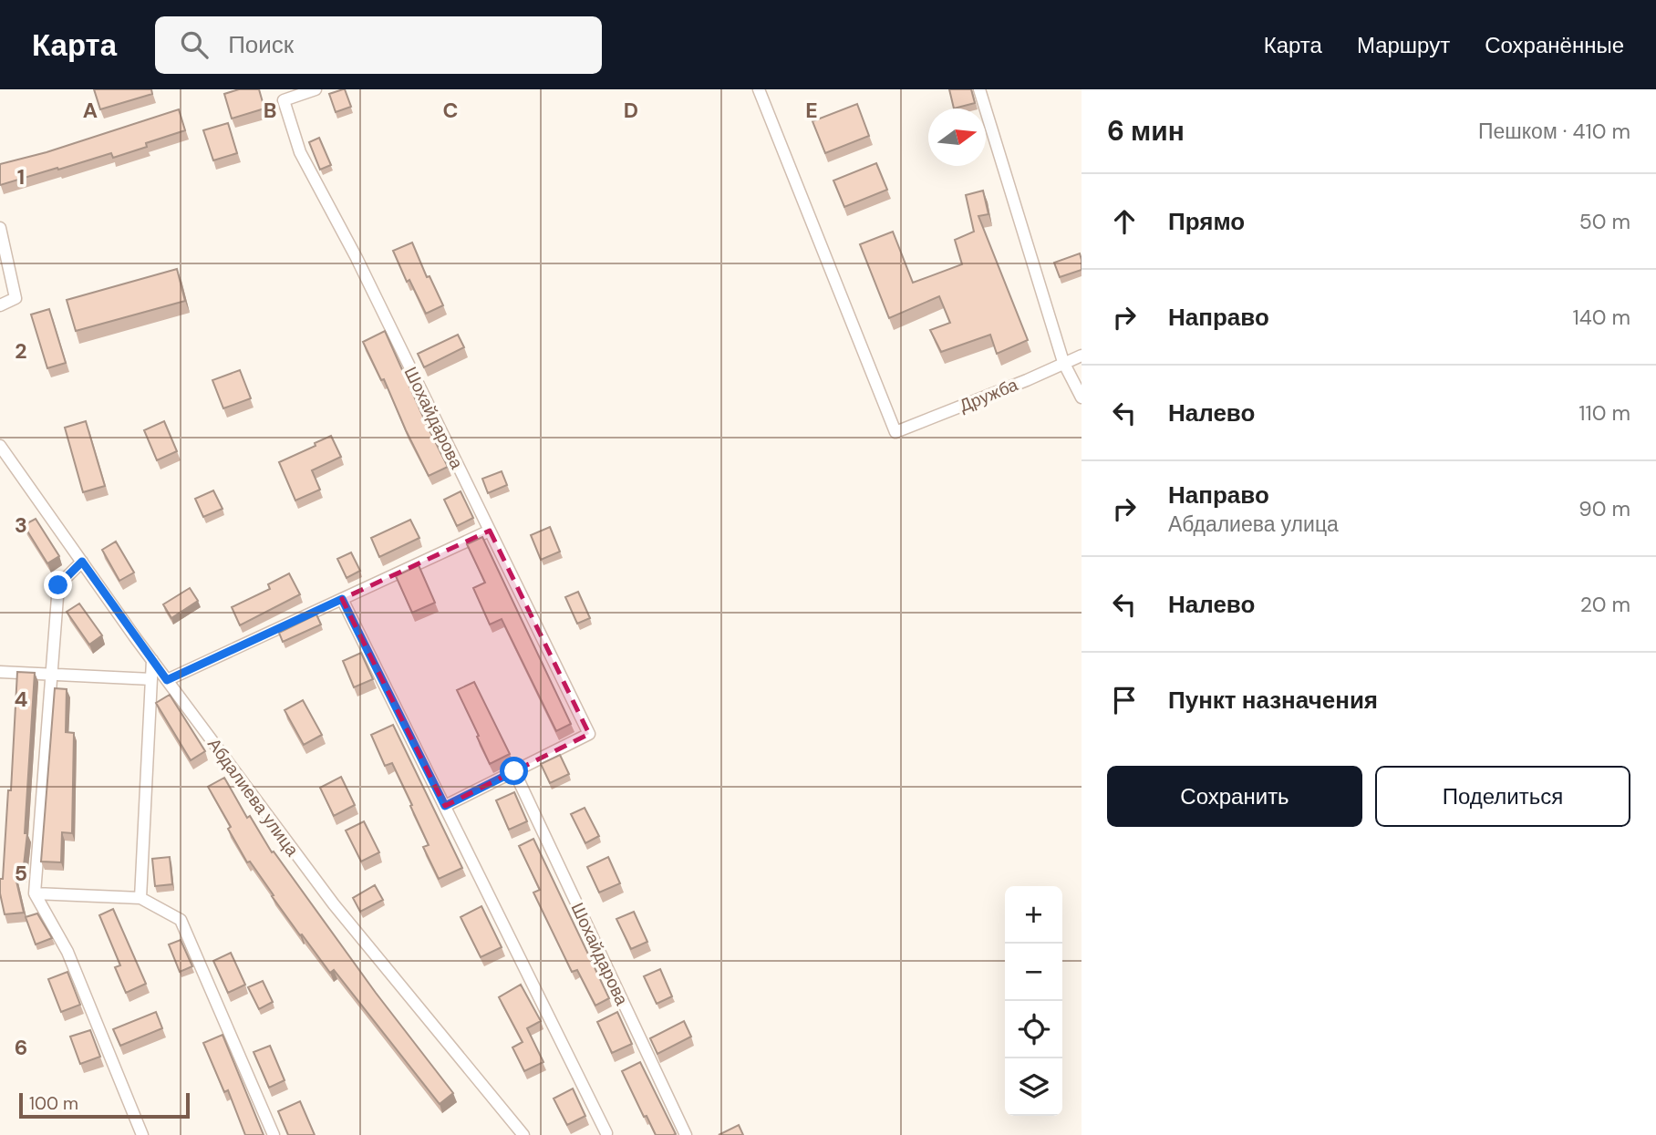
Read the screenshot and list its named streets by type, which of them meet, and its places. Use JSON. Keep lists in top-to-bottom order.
{
  "streets": {
    "street": ["Дружба", "Шохайдарова", "Абдалиева улица"]
  },
  "scale_bar": "100 m",
  "north": "right",
  "page": {
    "header": "Карта",
    "search": "Поиск",
    "nav": ["Карта", "Маршрут", "Сохранённые"],
    "heading": ["6 мин", "Пешком · 410 m"],
    "list": [
      ["Прямо", "50 m"],
      ["Направо", "140 m"],
      ["Налево", "110 m"],
      ["Направо", "Абдалиева улица", "90 m"],
      ["Налево", "20 m"],
      "Пункт назначения"
    ],
    "buttons": ["Сохранить", "Поделиться"],
    "map_buttons": ["+", "−"],
    "scale": "100 m"
  },
  "grid": {
    "columns": [
      "A",
      "B",
      "C",
      "D",
      "E"
    ],
    "rows": [
      "1",
      "2",
      "3",
      "4",
      "5",
      "6"
    ]
  }
}
